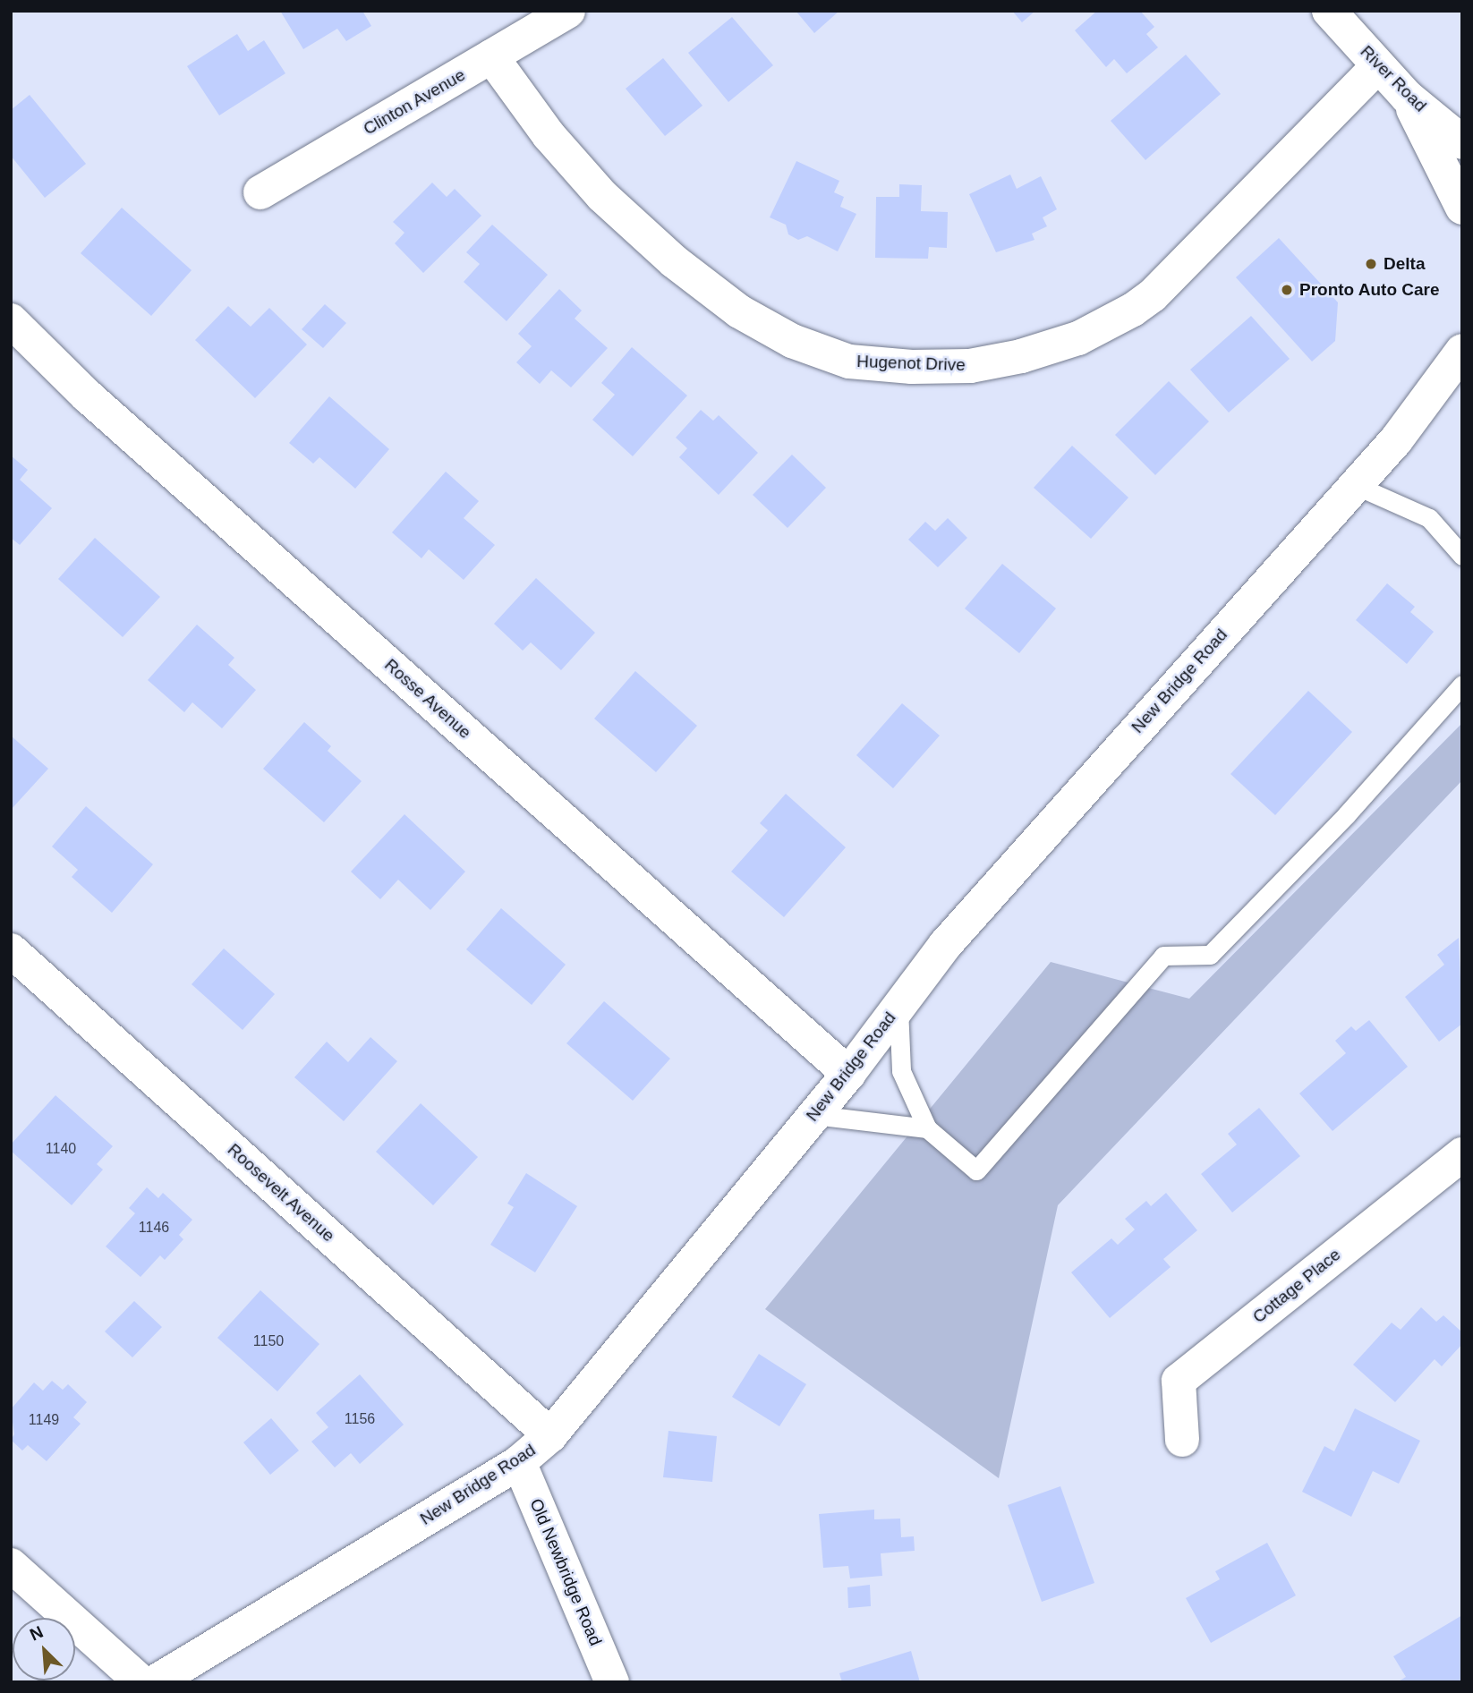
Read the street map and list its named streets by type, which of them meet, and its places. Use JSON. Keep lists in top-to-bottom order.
{
  "streets": {
    "street": [
      "River Road",
      "Clinton Avenue",
      "Hugenot Drive",
      "New Bridge Road",
      "Rosse Avenue",
      "Roosevelt Avenue",
      "Cottage Place",
      "Old Newbridge Road"
    ]
  },
  "crossings": [
    ["River Road", "Hugenot Drive"],
    ["Clinton Avenue", "Hugenot Drive"],
    ["New Bridge Road", "Rosse Avenue"],
    ["New Bridge Road", "Roosevelt Avenue"],
    ["New Bridge Road", "Old Newbridge Road"]
  ],
  "places": ["Delta", "Pronto Auto Care"],
  "house_numbers": [
    "1140",
    "1146",
    "1150",
    "1156",
    "1149"
  ],
  "north": "top left"
}
